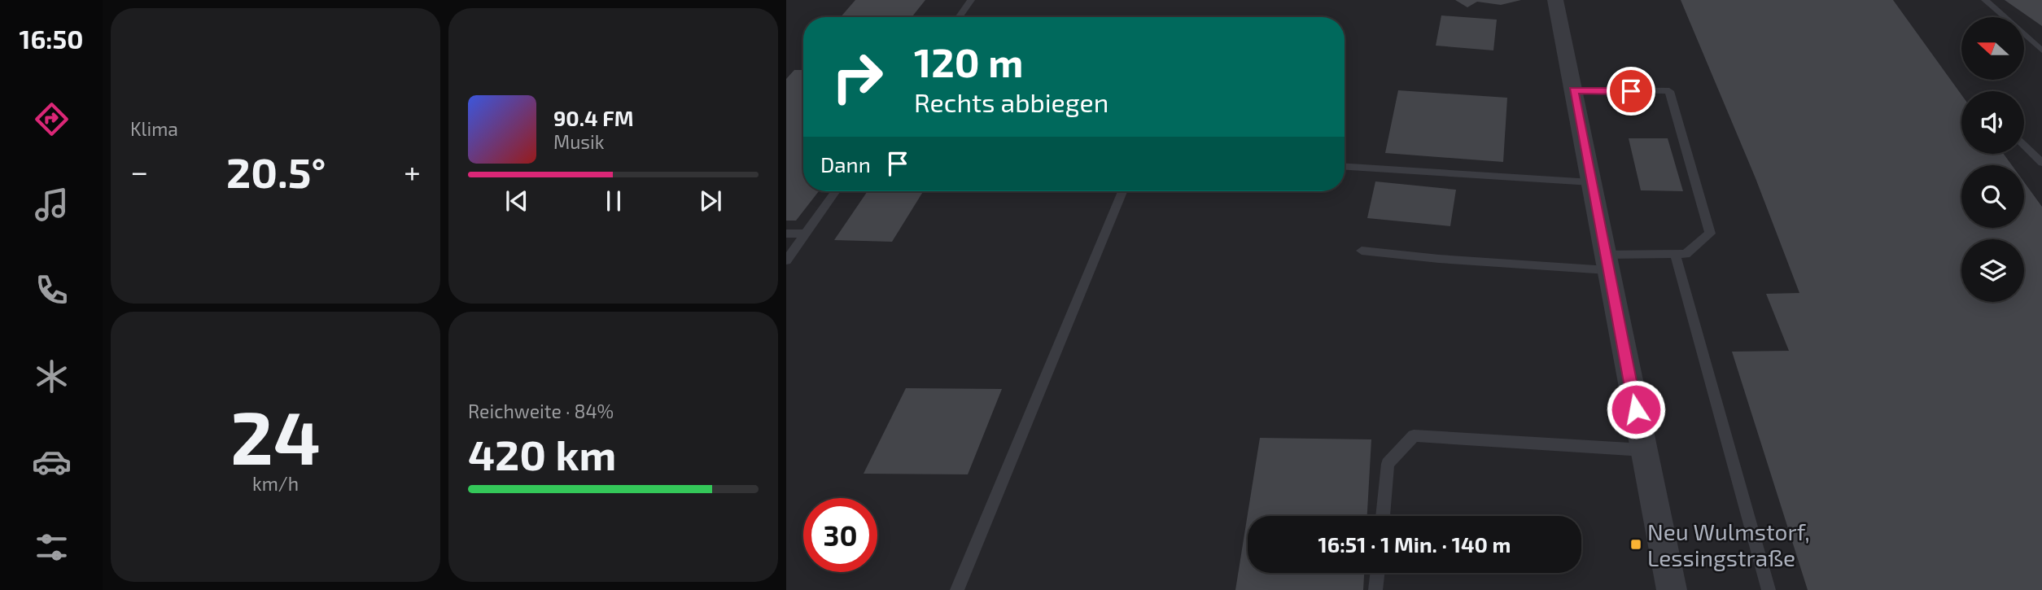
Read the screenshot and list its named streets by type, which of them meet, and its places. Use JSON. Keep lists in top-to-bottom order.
{
  "places": {
    "transit": ["Neu Wulmstorf, Lessingstraße"]
  },
  "north": "left",
  "page": {
    "tabs": "16:50",
    "tile": [
      "Klima",
      ["24", "km/h"],
      ["Reichweite · 84%", "420 km"]
    ],
    "turn": ["120 m", "Rechts abbiegen"],
    "song": ["90.4 FM", "Musik"],
    "then": "Dann",
    "heat": ["−", "20.5°", "+"],
    "limit": "30",
    "trip": "16:51 · 1 Min. · 140 m"
  }
}
